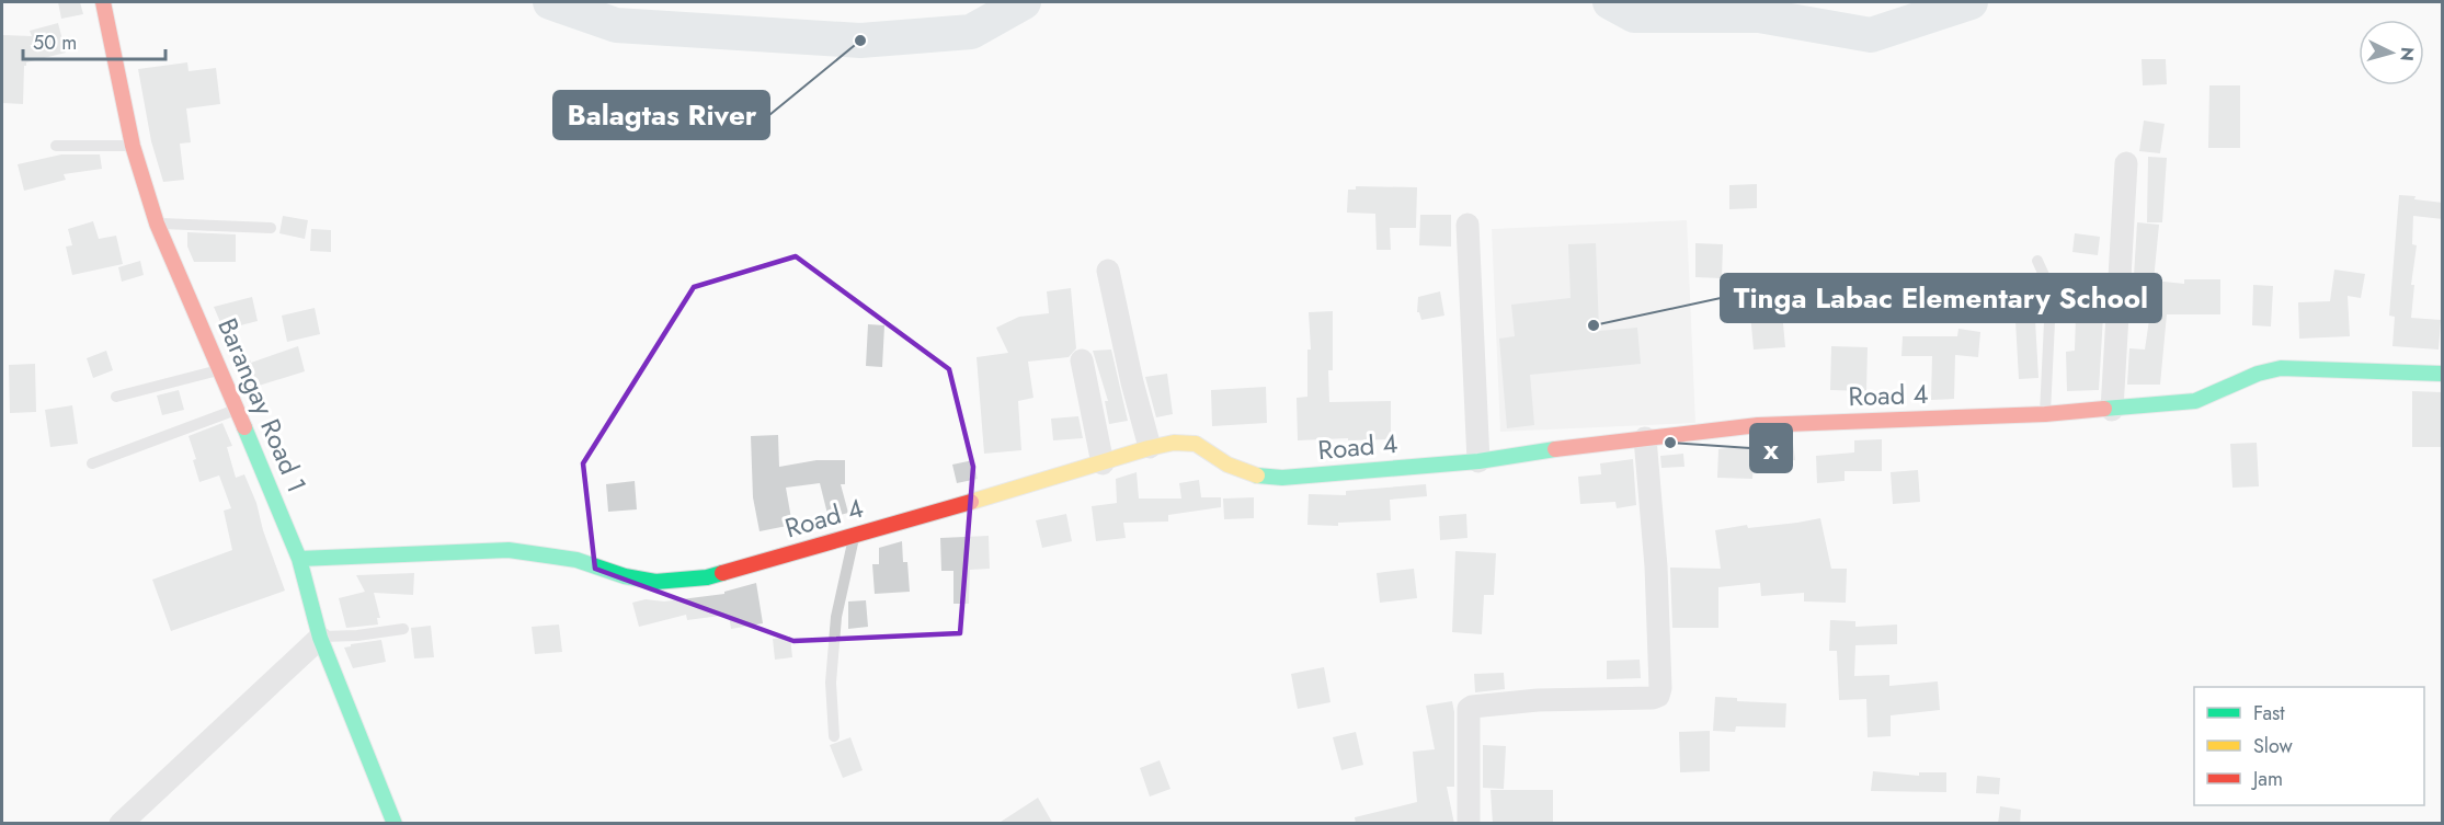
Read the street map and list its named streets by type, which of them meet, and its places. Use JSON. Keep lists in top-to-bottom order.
{
  "streets": {
    "street": ["Road 4", "Barangay Road 1"]
  },
  "crossings": [
    ["Road 4", "Barangay Road 1"]
  ],
  "places": ["Balagtas River", "Tinga Labac Elementary School", "x"],
  "legend": ["Fast", "Slow", "Jam"],
  "scale_bar": "50 m",
  "north": "right"
}
